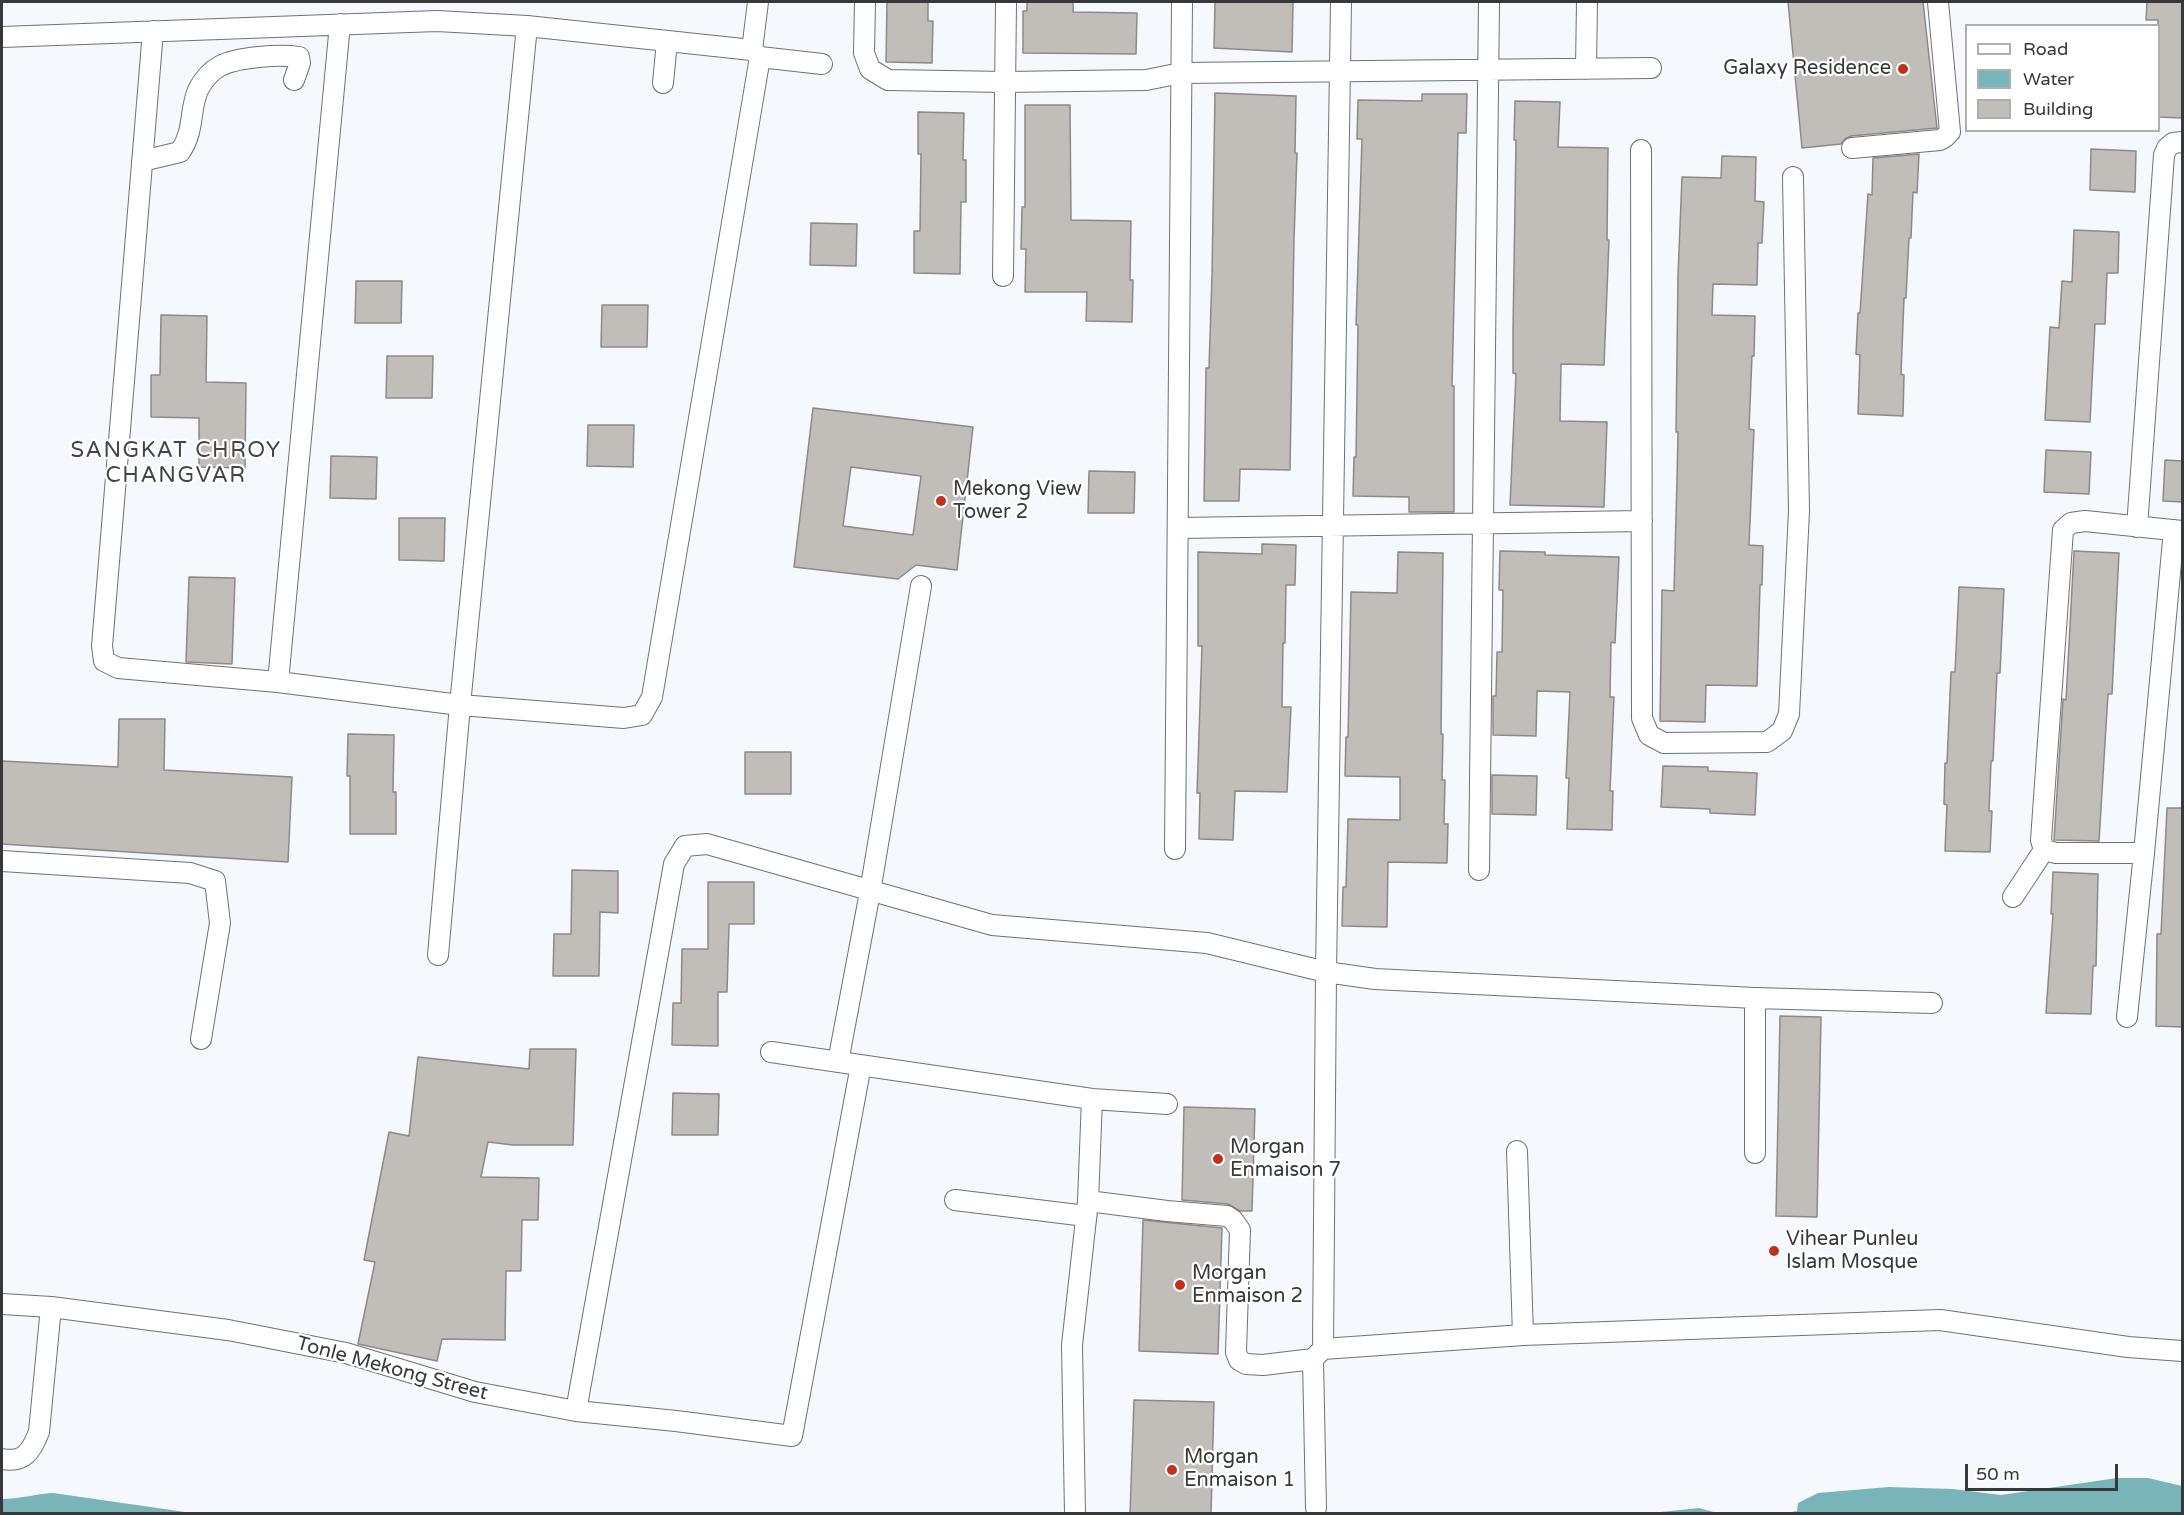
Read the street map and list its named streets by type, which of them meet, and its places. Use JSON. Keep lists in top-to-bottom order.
{
  "streets": {
    "street": ["Tonle Mekong Street"]
  },
  "districts": ["SANGKAT CHROY CHANGVAR"],
  "places": [
    "Galaxy Residence",
    "Mekong View Tower 2",
    "Morgan Enmaison 7",
    "Vihear Punleu Islam Mosque",
    "Morgan Enmaison 2",
    "Morgan Enmaison 1"
  ],
  "legend": ["Road", "Water", "Building"],
  "scale_bar": "50 m"
}
